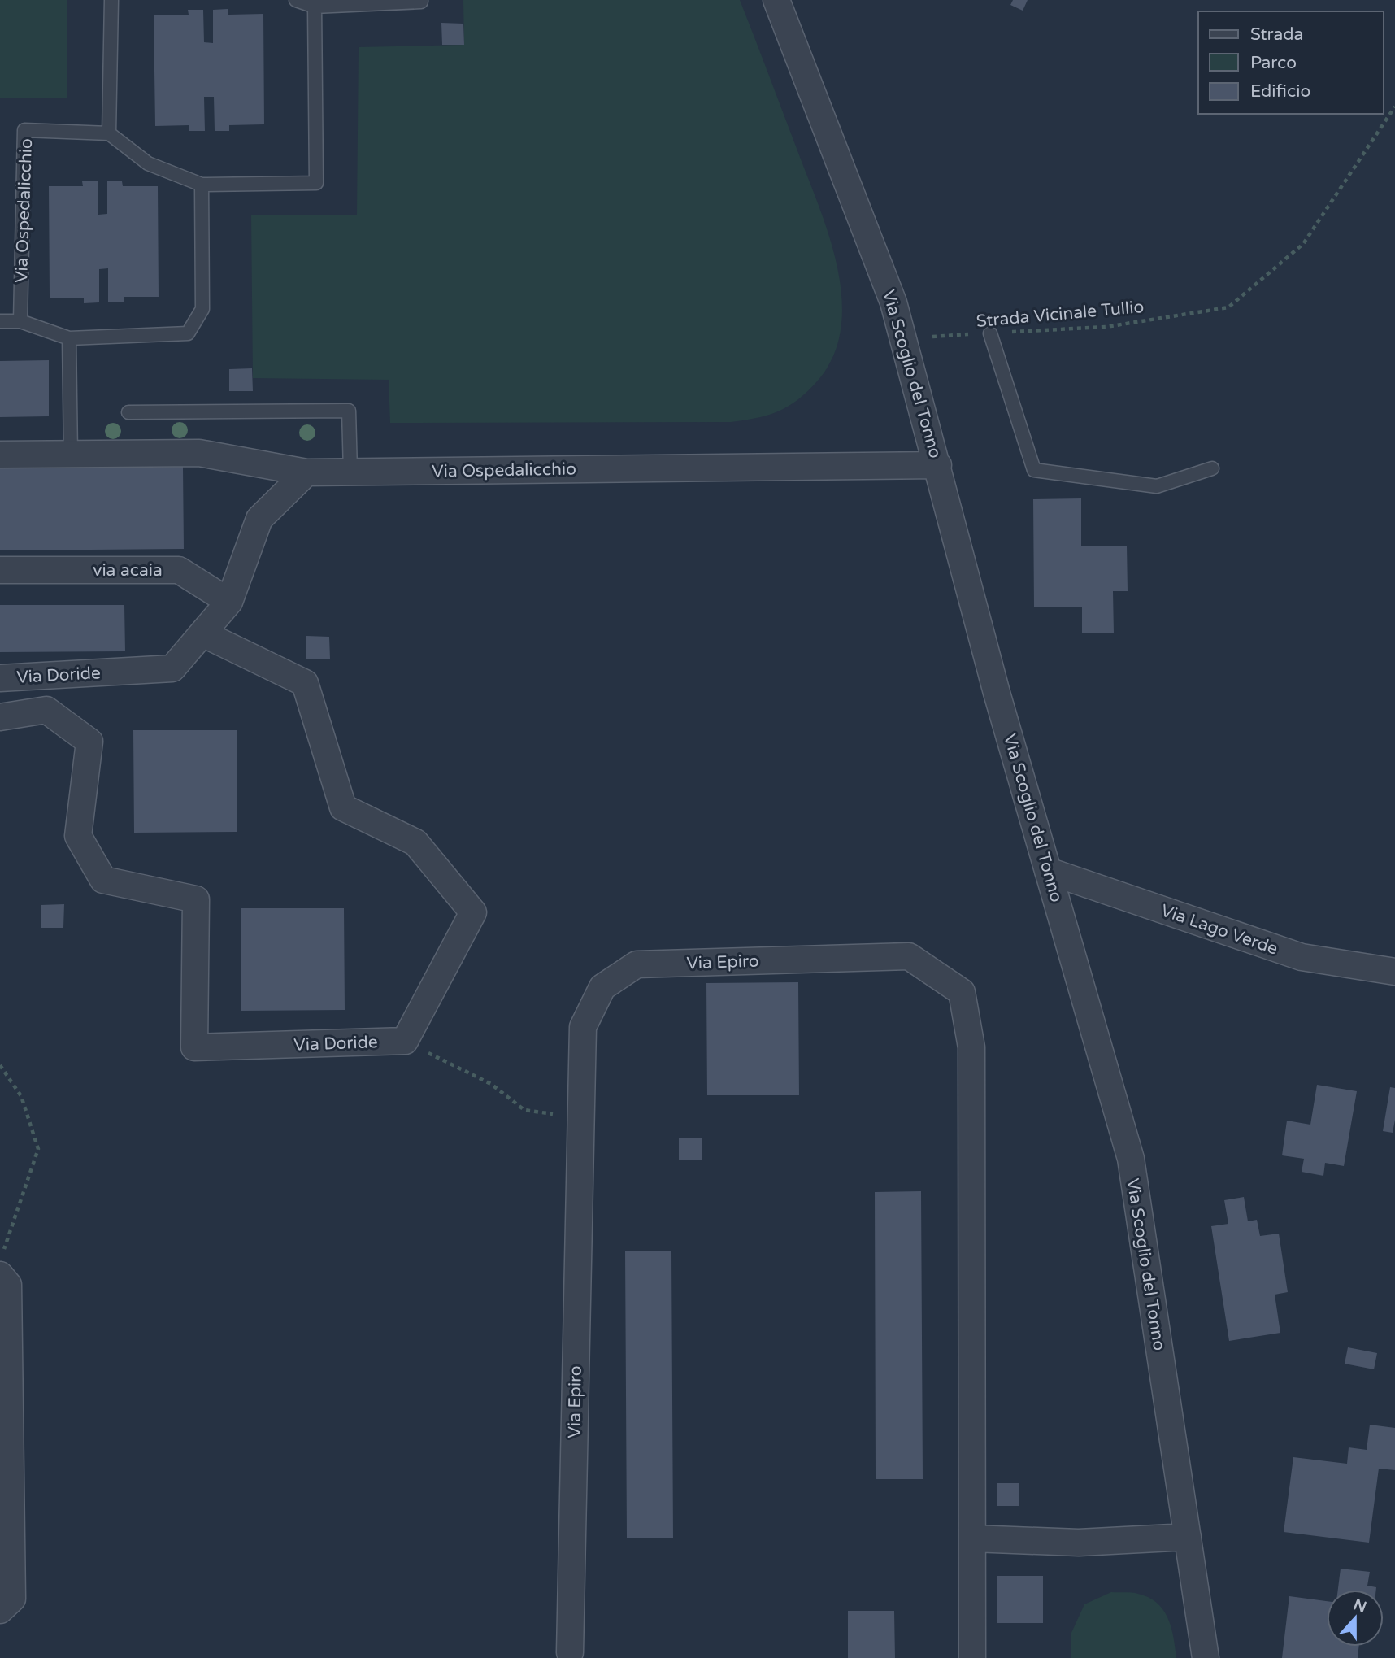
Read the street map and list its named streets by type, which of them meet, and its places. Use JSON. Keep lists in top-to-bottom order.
{
  "streets": {
    "street": [
      "Via Ospedalicchio",
      "Via Scoglio del Tonno",
      "via acaia",
      "Via Doride",
      "Via Lago Verde",
      "Via Epiro"
    ],
    "path": ["Strada Vicinale Tullio"]
  },
  "crossings": [
    ["Via Ospedalicchio", "Via Scoglio del Tonno"],
    ["Strada Vicinale Tullio", "Via Scoglio del Tonno"],
    ["Via Scoglio del Tonno", "Via Lago Verde"],
    ["via acaia", "Via Doride"]
  ],
  "legend": ["Strada", "Parco", "Edificio"],
  "north": "top"
}
